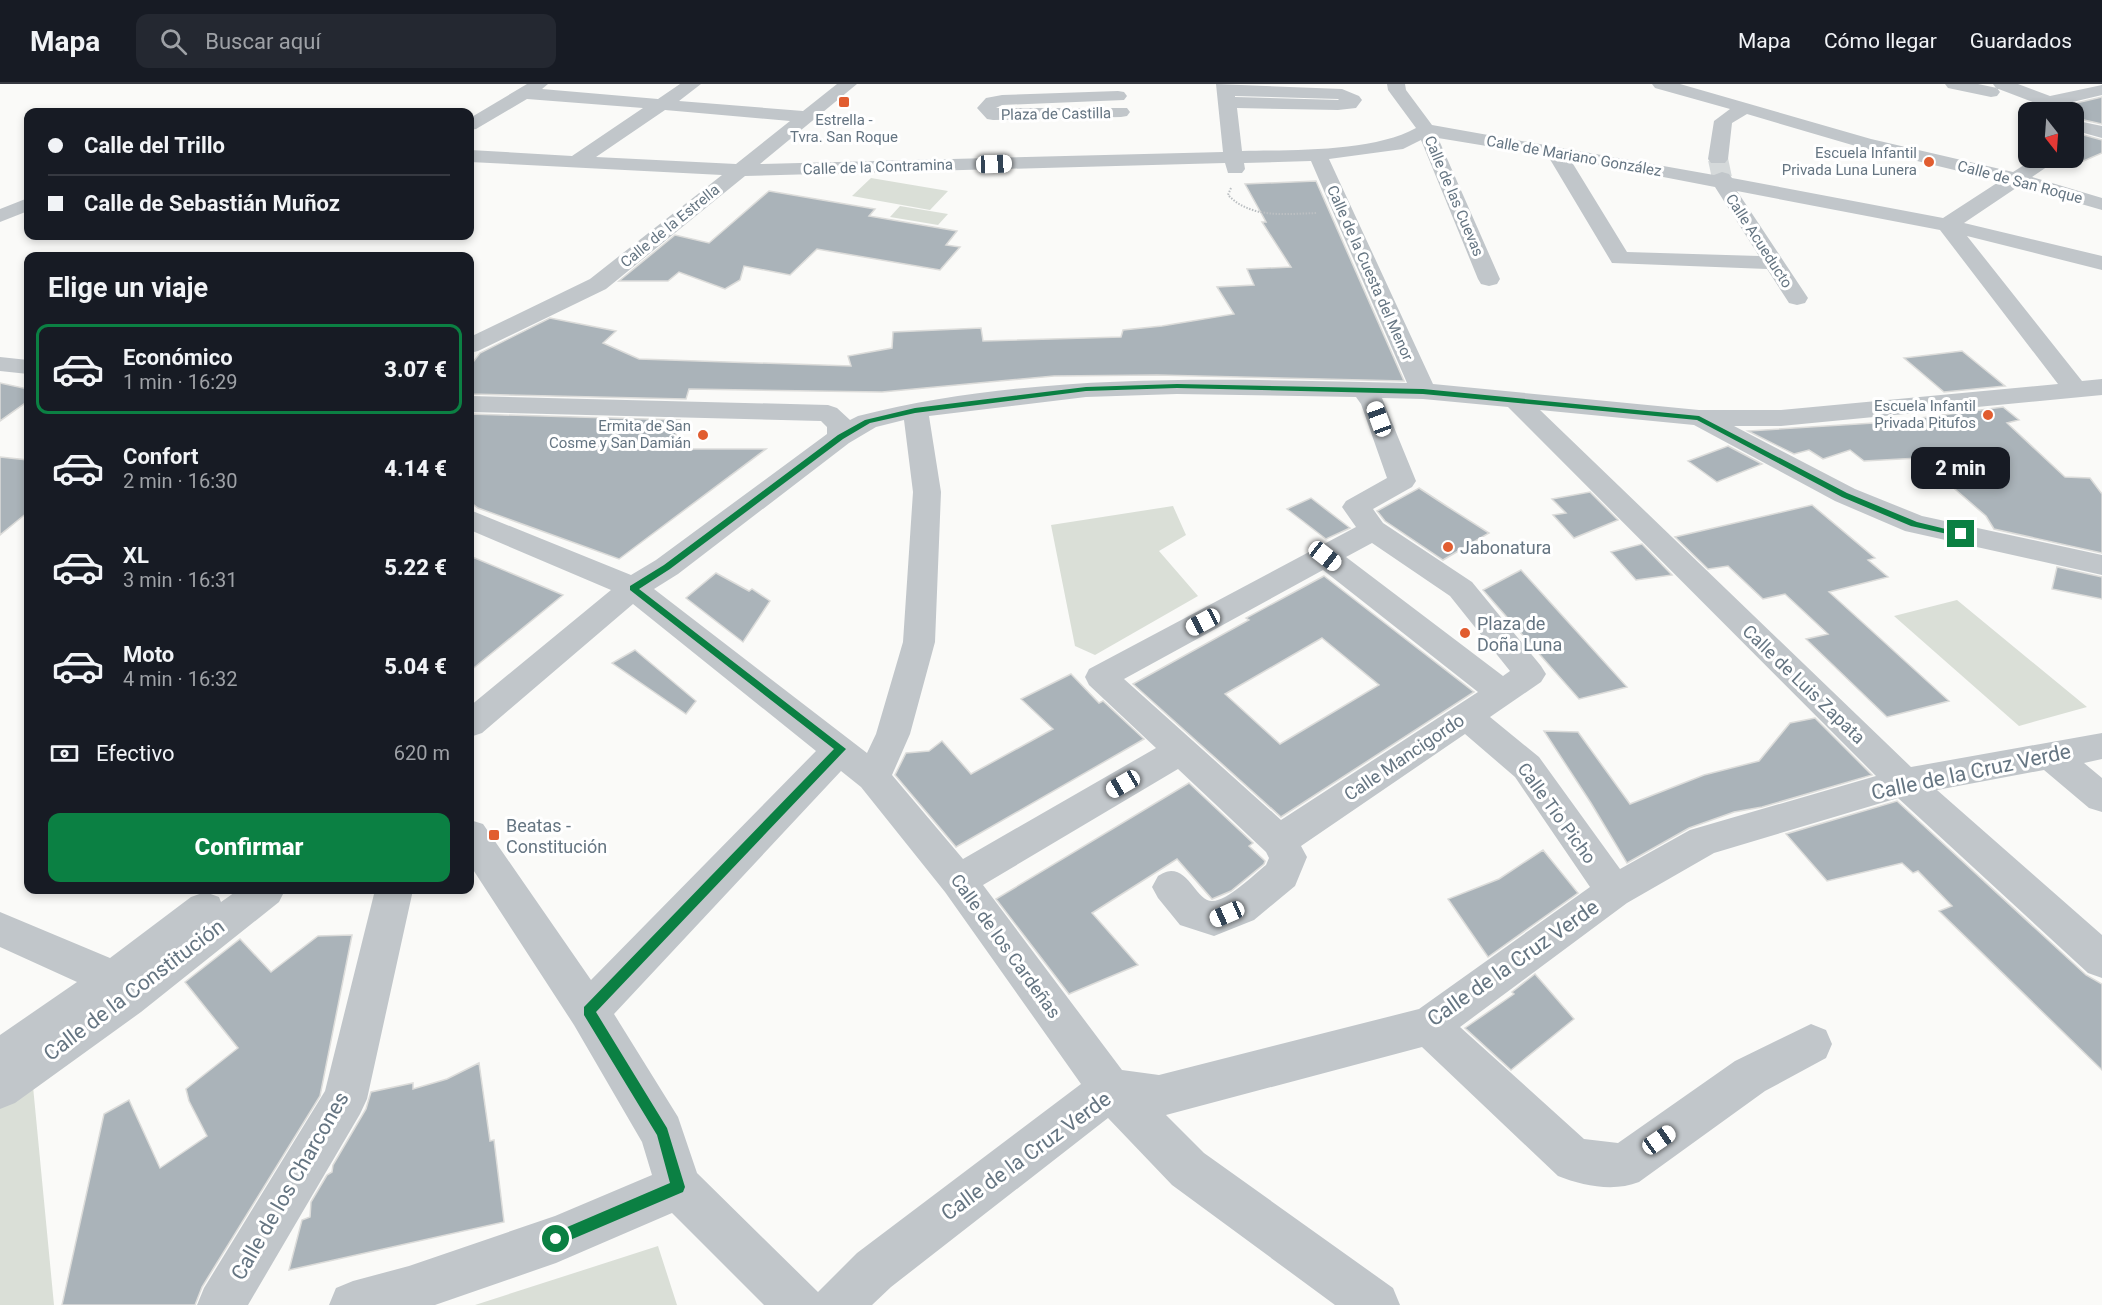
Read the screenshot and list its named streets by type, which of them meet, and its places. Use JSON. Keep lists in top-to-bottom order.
{
  "streets": {
    "street": [
      "Plaza de Castilla",
      "Calle de Mariano González",
      "Calle de la Contramina",
      "Calle de San Roque",
      "Calle de las Cuevas",
      "Calle de la Estrella",
      "Calle Acueducto",
      "Calle de la Cuesta del Menor",
      "Calle de Luis Zapata",
      "Calle Mancigordo",
      "Calle de la Cruz Verde",
      "Calle Tío Picho",
      "Calle de los Cardeñas",
      "Calle de la Constitución",
      "Calle de los Charcones"
    ]
  },
  "crossings": [
    ["Calle de Mariano González", "Calle de la Contramina"],
    ["Calle de Mariano González", "Calle de las Cuevas"],
    ["Calle de Mariano González", "Calle Acueducto"],
    ["Calle de la Contramina", "Calle de las Cuevas"],
    ["Calle de la Contramina", "Calle de la Estrella"],
    ["Calle de la Contramina", "Calle de la Cuesta del Menor"],
    ["Calle de Luis Zapata", "Calle de la Cruz Verde"],
    ["Calle Mancigordo", "Calle Tío Picho"],
    ["Calle de la Cruz Verde", "Calle Tío Picho"],
    ["Calle de la Cruz Verde", "Calle de los Cardeñas"]
  ],
  "places": {
    "transit": ["Estrella - Tvra. San Roque", "Beatas - Constitución"],
    "other": [
      "Escuela Infantil Privada Luna Lunera",
      "Escuela Infantil Privada Pitufos",
      "Ermita de San Cosme y San Damián",
      "Jabonatura",
      "Plaza de Doña Luna"
    ]
  },
  "north": "bottom",
  "page": {
    "header": "Mapa",
    "search": "Buscar aquí",
    "nav": ["Mapa", "Cómo llegar", "Guardados"],
    "banner": ["Calle del Trillo", "Calle de Sebastián Muñoz"],
    "heading": "Elige un viaje",
    "list": [
      {
        "name": "Económico",
        "note": "1 min · 16:29",
        "value": "3.07 €"
      },
      {
        "name": "Confort",
        "note": "2 min · 16:30",
        "value": "4.14 €"
      },
      {
        "name": "XL",
        "note": "3 min · 16:31",
        "value": "5.22 €"
      },
      {
        "name": "Moto",
        "note": "4 min · 16:32",
        "value": "5.04 €"
      }
    ],
    "bubble": "2 min",
    "pay": ["Efectivo", "620 m"],
    "buttons": "Confirmar"
  }
}
